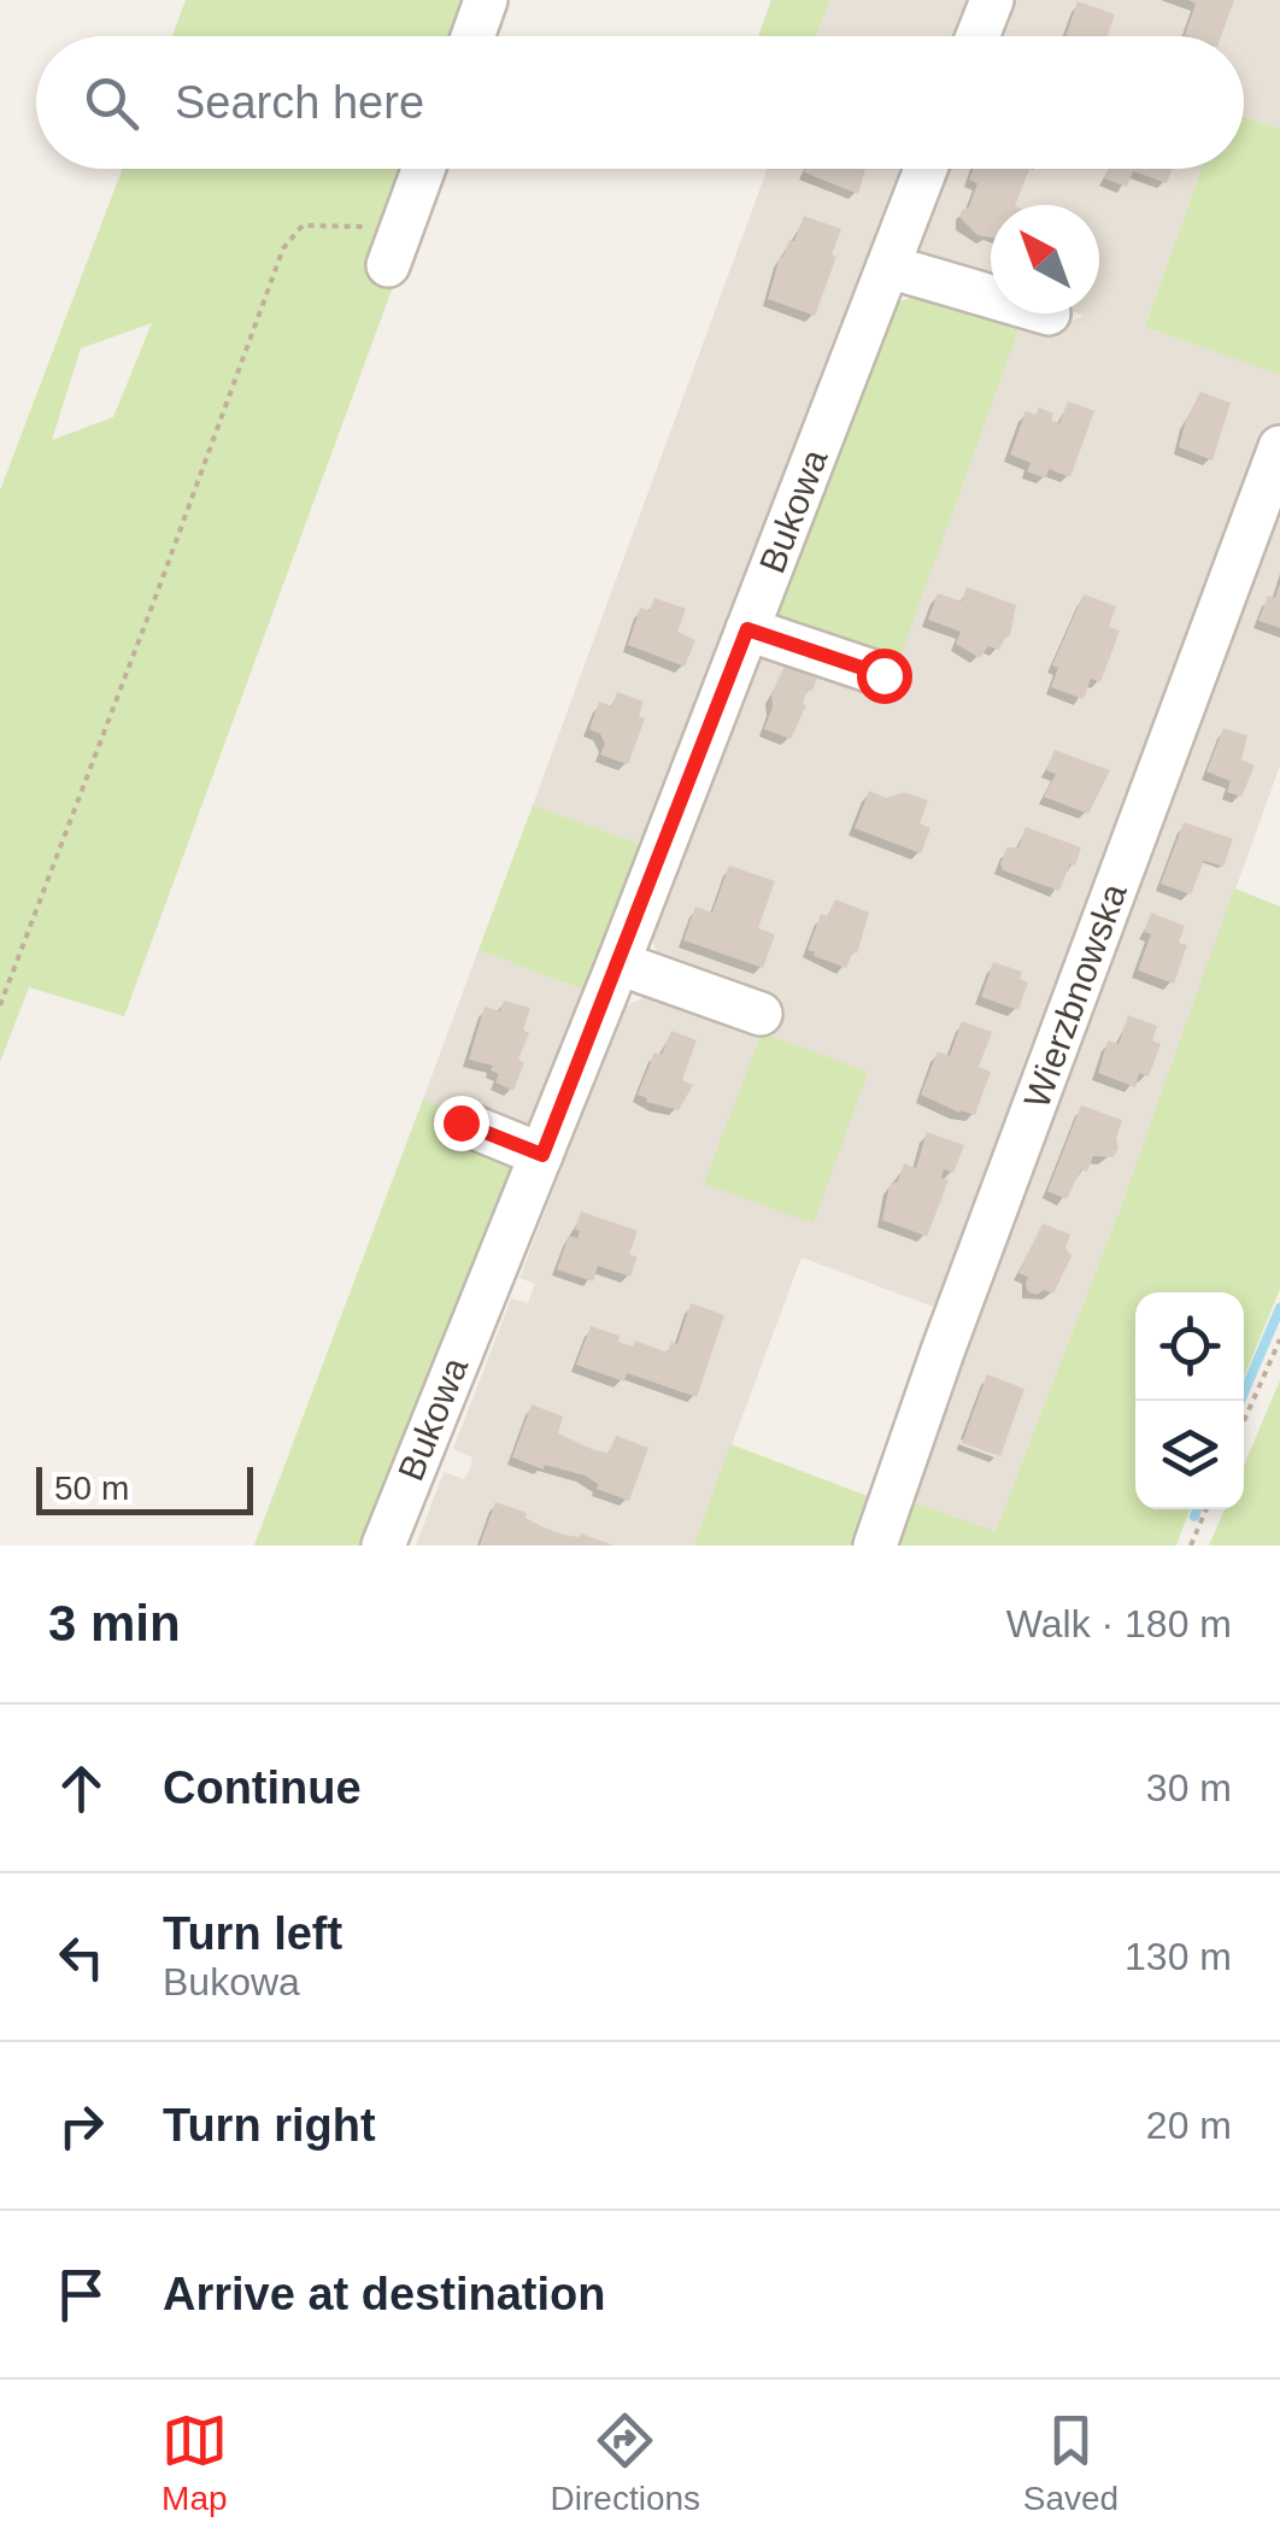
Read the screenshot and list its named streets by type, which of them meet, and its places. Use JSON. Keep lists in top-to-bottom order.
{
  "streets": {
    "street": ["Bukowa", "Wierzbnowska"]
  },
  "scale_bar": "50 m",
  "north": "top left",
  "page": {
    "search": "Search here",
    "scale": "50 m",
    "heading": ["3 min", "Walk · 180 m"],
    "list": [
      ["Continue", "30 m"],
      ["Turn left", "Bukowa", "130 m"],
      ["Turn right", "20 m"],
      "Arrive at destination"
    ],
    "nav": ["Map", "Directions", "Saved"]
  }
}
